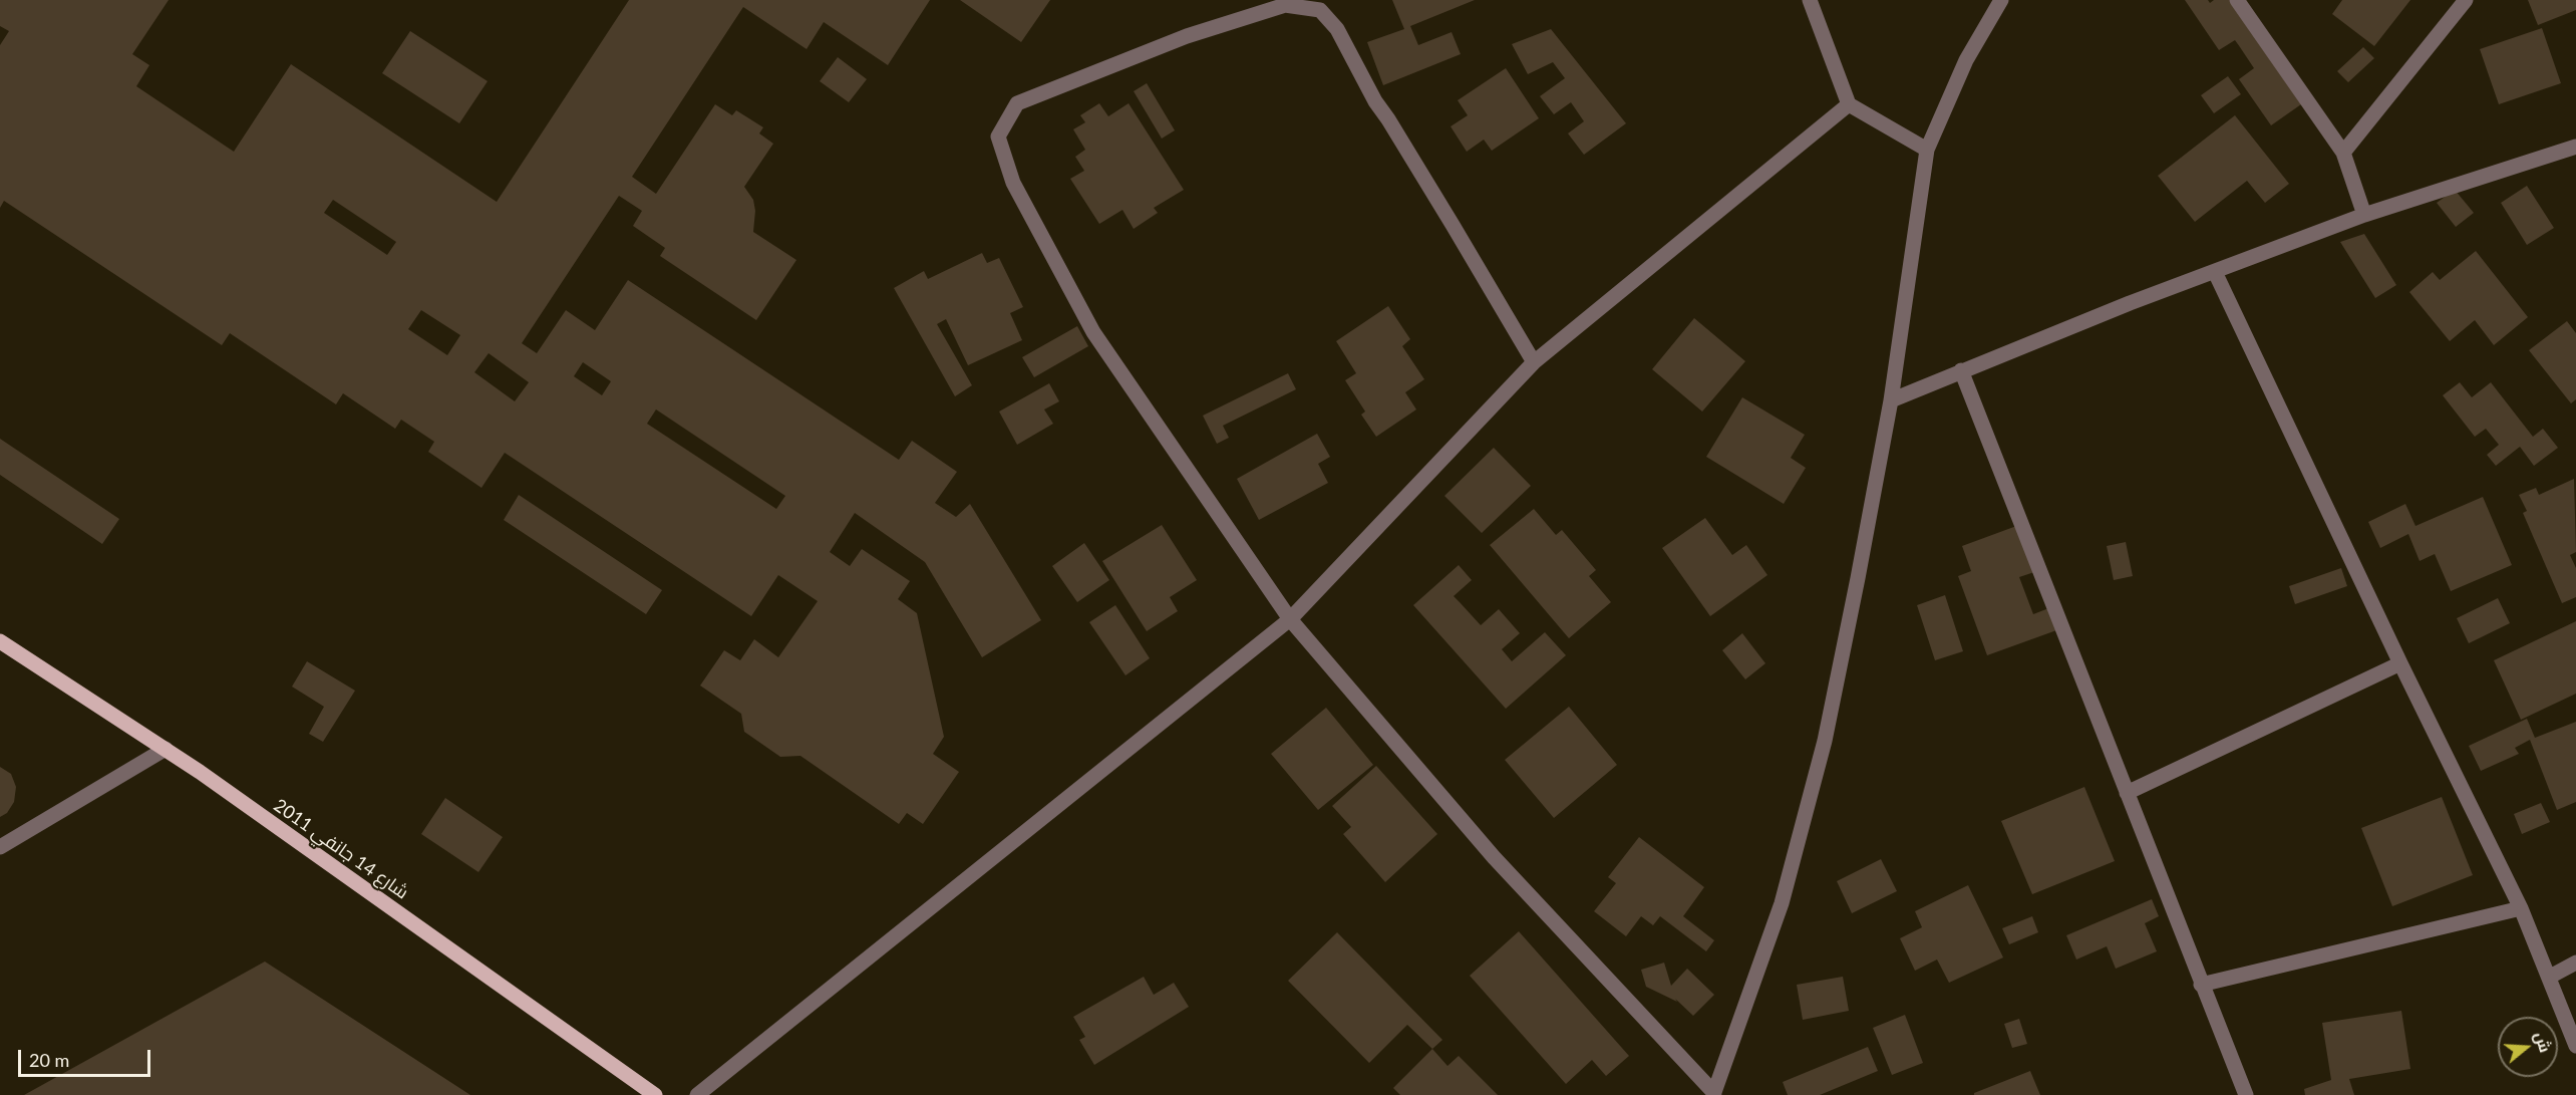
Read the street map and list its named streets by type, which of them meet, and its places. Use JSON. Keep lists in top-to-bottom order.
{
  "streets": {
    "main road": ["شارع 14 جانفي 2011"]
  },
  "scale_bar": "20 m",
  "north": "right"
}
